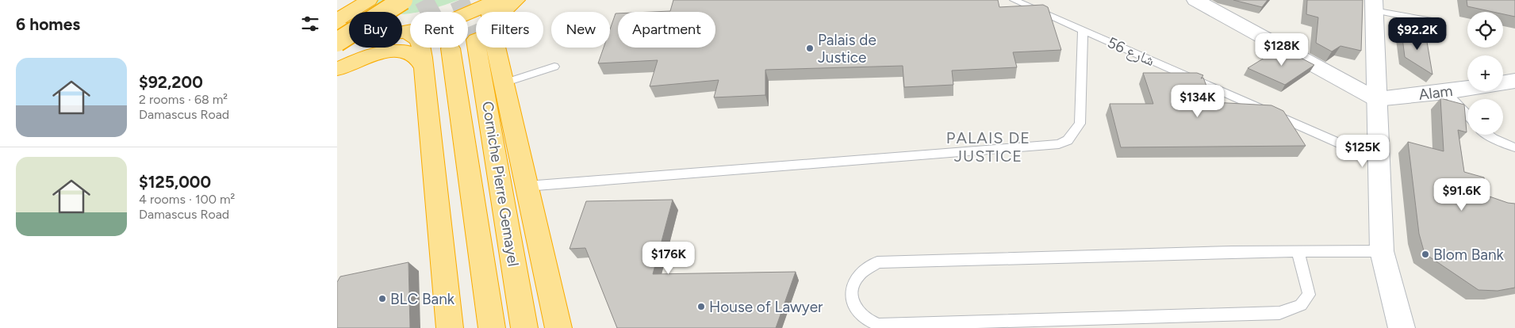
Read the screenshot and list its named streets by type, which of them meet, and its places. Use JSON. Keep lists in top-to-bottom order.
{
  "streets": {
    "highway": ["Corniche Pierre Gemayel"],
    "main road": ["Alam"],
    "lane": ["شارع 56"]
  },
  "districts": ["PALAIS DE JUSTICE"],
  "places": [
    "Palais de Justice",
    "Blom Bank",
    "BLC Bank",
    "House of Lawyer"
  ],
  "page": {
    "heading": "6 homes",
    "map_buttons": ["+", "−"],
    "chip": [
      "Buy",
      "Rent",
      "Filters",
      "New",
      "Apartment"
    ],
    "price": [
      "$92.2K",
      "$128K",
      "$134K",
      "$125K",
      "$91.6K",
      "$176K"
    ],
    "list": [
      {
        "name": "$92,200",
        "note": "2 rooms · 68 m² · Damascus Road"
      },
      {
        "name": "$125,000",
        "note": "4 rooms · 100 m² · Damascus Road"
      }
    ]
  }
}
